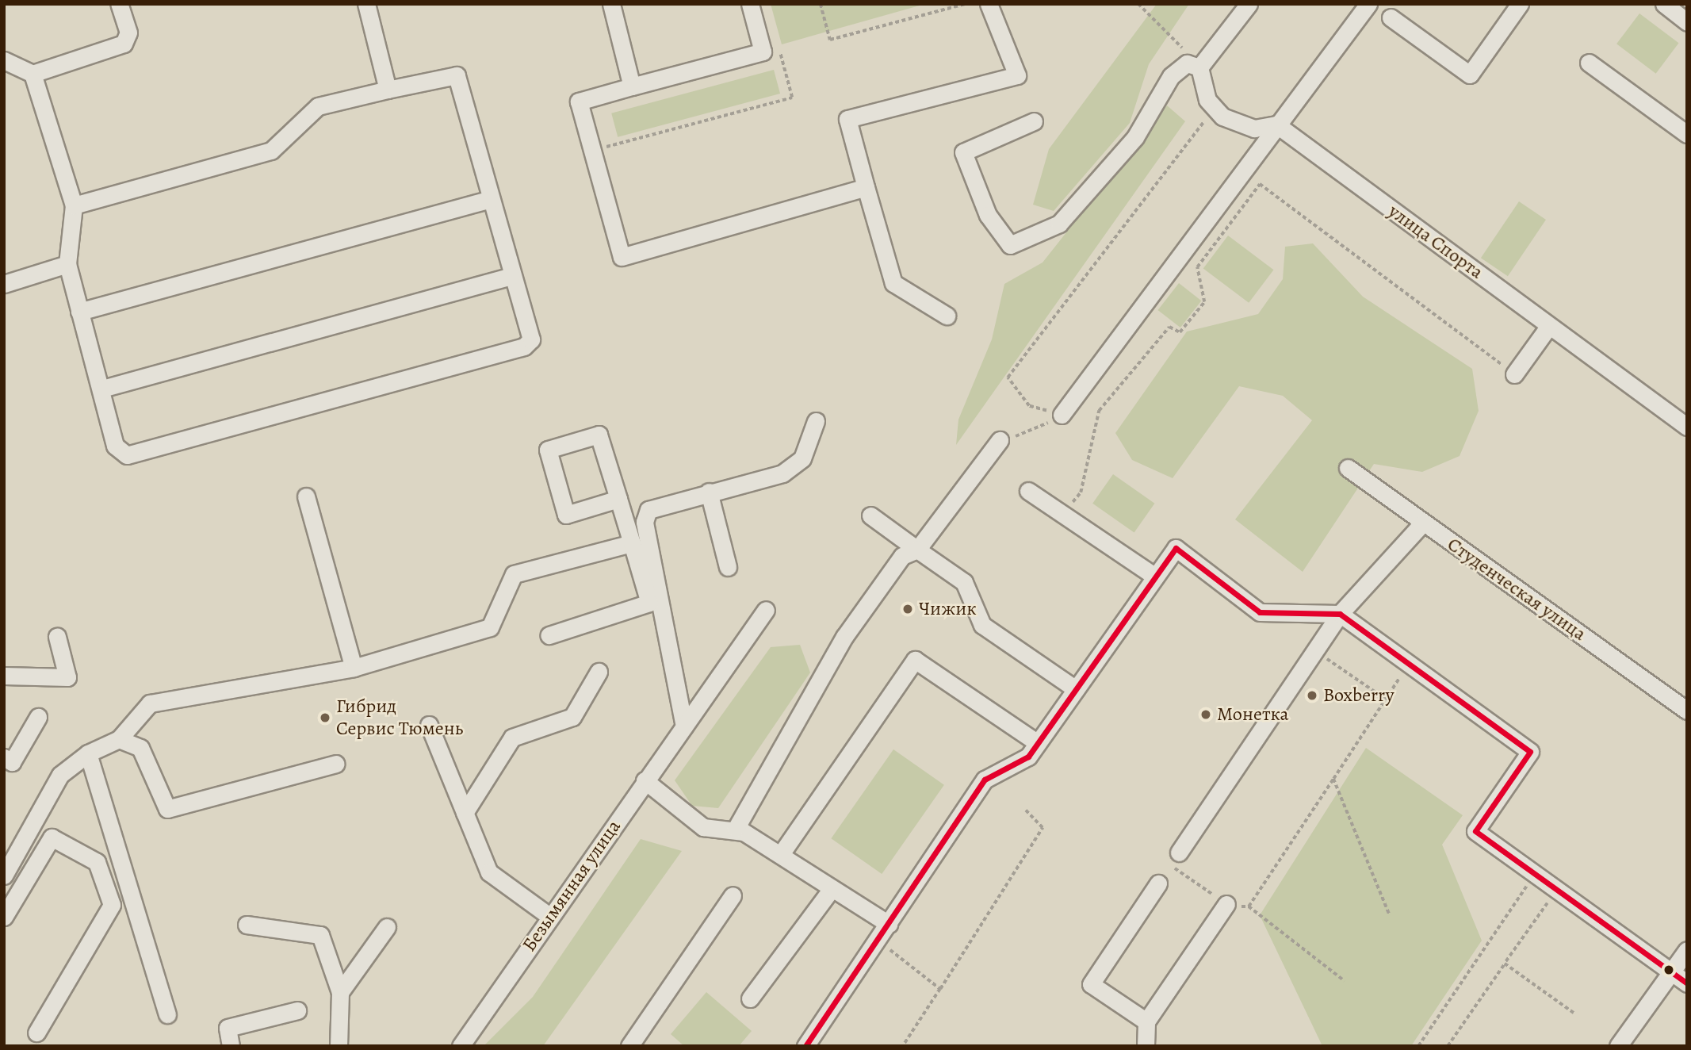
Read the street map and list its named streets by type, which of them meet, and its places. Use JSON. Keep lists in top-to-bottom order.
{
  "streets": {
    "street": ["улица Спорта", "Студенческая улица", "Безымянная улица"]
  },
  "places": [
    "Чижик",
    "Boxberry",
    "Монетка",
    "Гибрид Сервис Тюмень"
  ]
}
